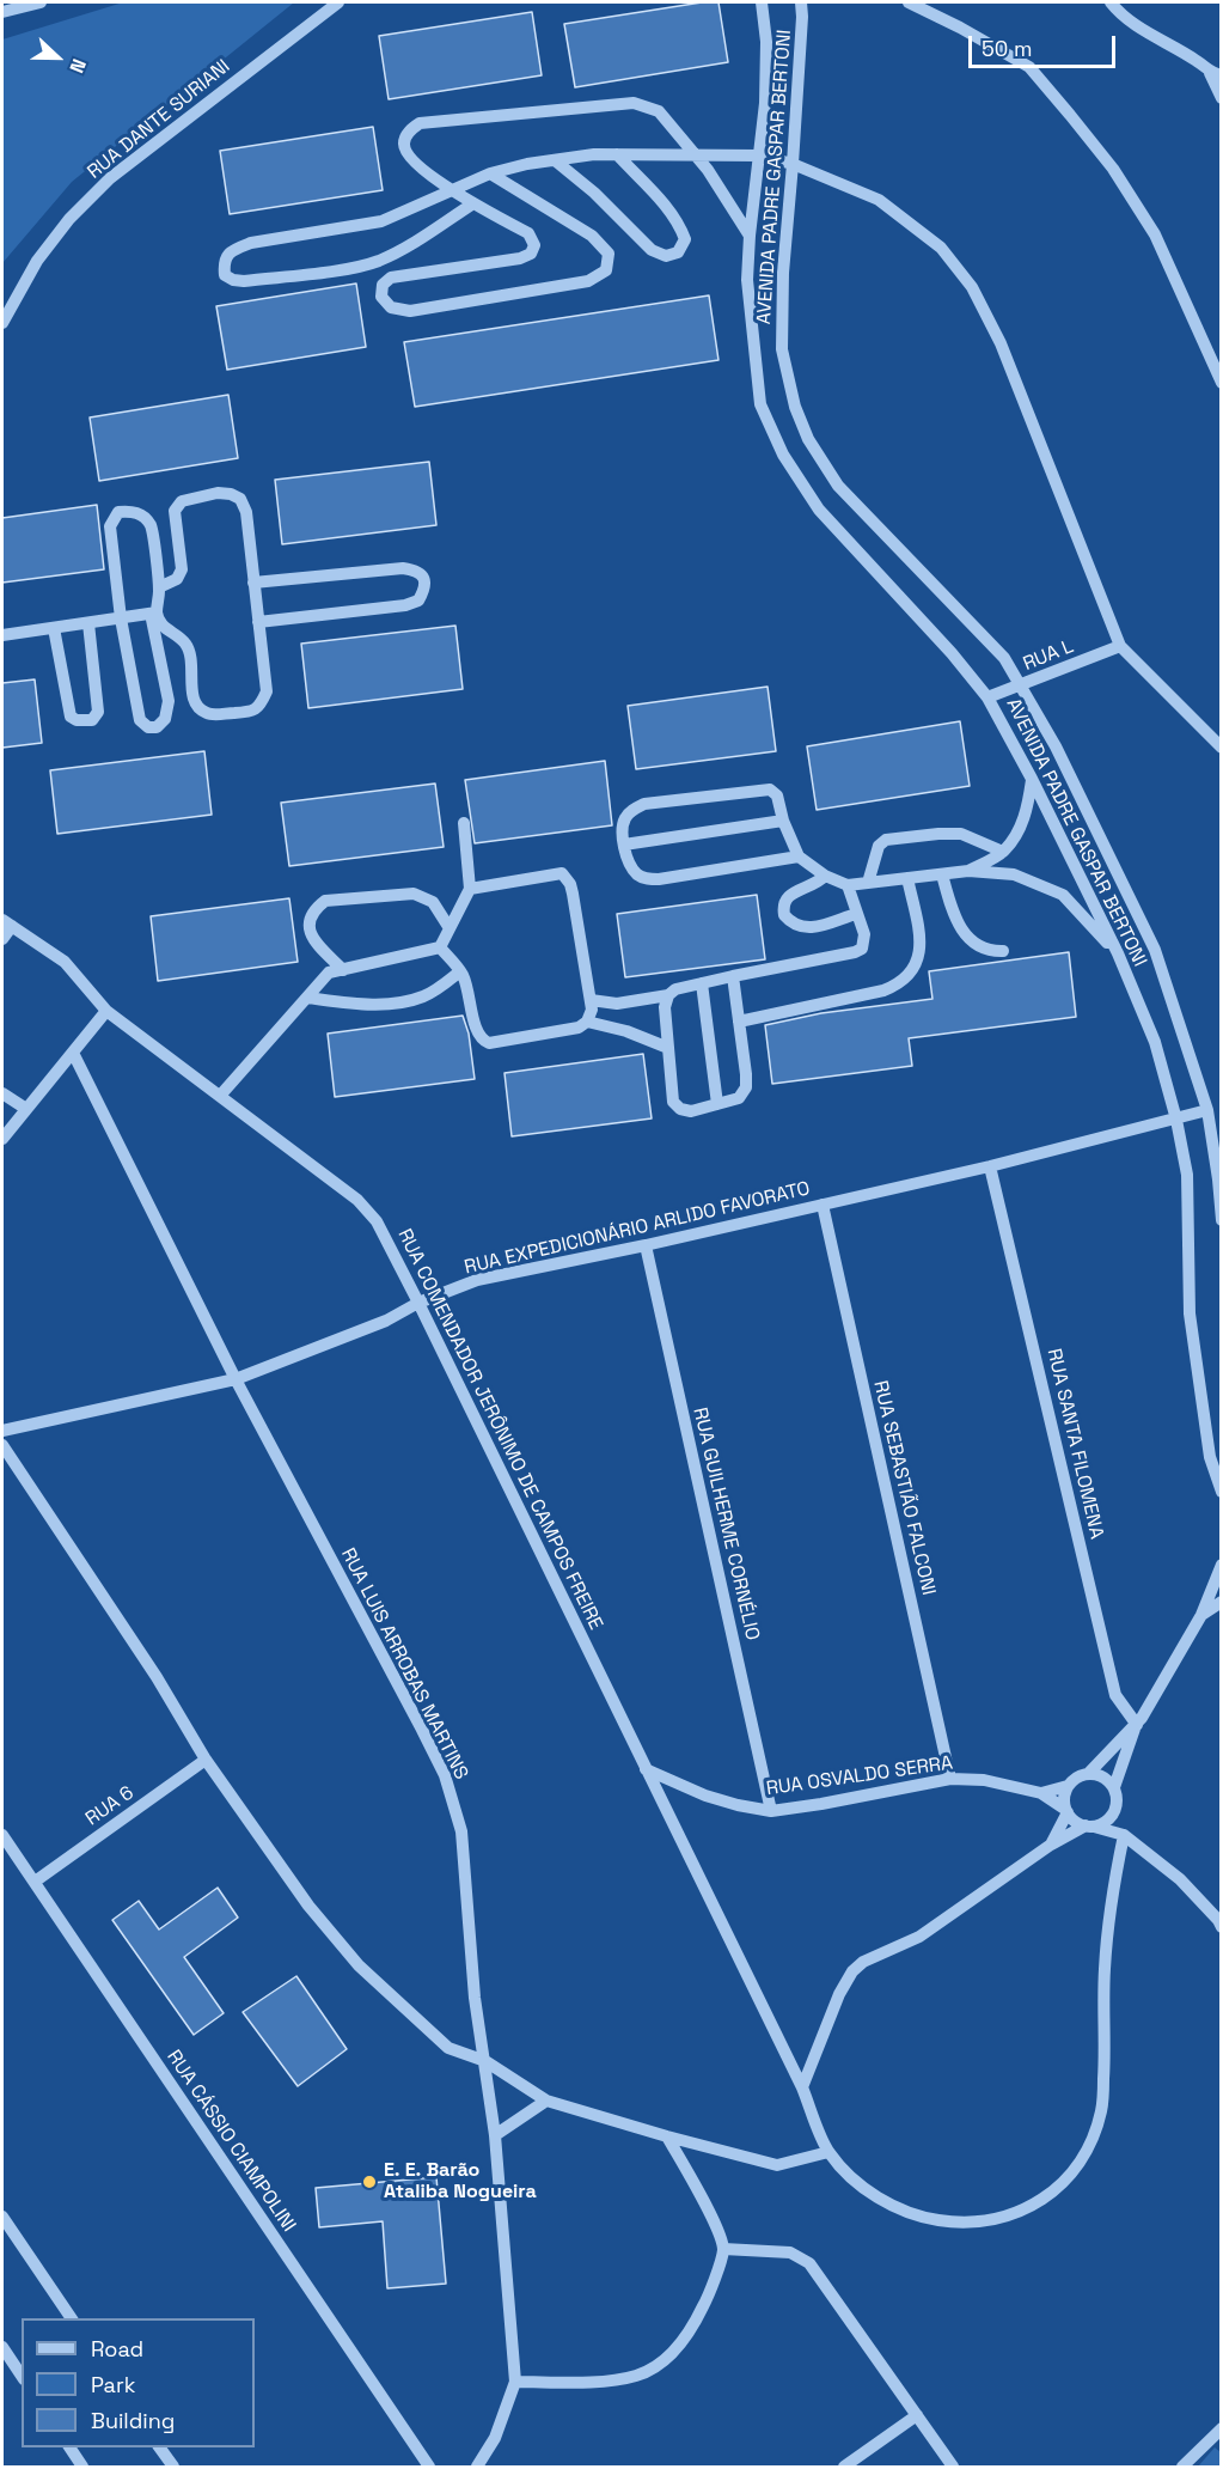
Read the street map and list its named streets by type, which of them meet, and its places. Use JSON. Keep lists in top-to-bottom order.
{
  "streets": {
    "street": [
      "RUA DANTE SURIANI",
      "AVENIDA PADRE GASPAR BERTONI",
      "RUA L",
      "RUA EXPEDICIONÁRIO ARLIDO FAVORATO",
      "RUA COMENDADOR JERÔNIMO DE CAMPOS FREIRE",
      "RUA SANTA FILOMENA",
      "RUA SEBASTIÃO FALCONI",
      "RUA GUILHERME CORNÉLIO",
      "RUA LUIS ARROBAS MARTINS",
      "RUA OSVALDO SERRA",
      "RUA 6",
      "RUA CÁSSIO CIAMPOLINI"
    ]
  },
  "crossings": [
    ["AVENIDA PADRE GASPAR BERTONI", "RUA L"],
    ["AVENIDA PADRE GASPAR BERTONI", "RUA EXPEDICIONÁRIO ARLIDO FAVORATO"],
    ["RUA EXPEDICIONÁRIO ARLIDO FAVORATO", "RUA COMENDADOR JERÔNIMO DE CAMPOS FREIRE"],
    ["RUA EXPEDICIONÁRIO ARLIDO FAVORATO", "RUA SANTA FILOMENA"],
    ["RUA EXPEDICIONÁRIO ARLIDO FAVORATO", "RUA SEBASTIÃO FALCONI"],
    ["RUA EXPEDICIONÁRIO ARLIDO FAVORATO", "RUA GUILHERME CORNÉLIO"],
    ["RUA EXPEDICIONÁRIO ARLIDO FAVORATO", "RUA LUIS ARROBAS MARTINS"],
    ["RUA COMENDADOR JERÔNIMO DE CAMPOS FREIRE", "RUA OSVALDO SERRA"],
    ["RUA SEBASTIÃO FALCONI", "RUA OSVALDO SERRA"],
    ["RUA GUILHERME CORNÉLIO", "RUA OSVALDO SERRA"],
    ["RUA 6", "RUA CÁSSIO CIAMPOLINI"]
  ],
  "places": ["E. E. Barão Ataliba Nogueira"],
  "legend": ["Road", "Park", "Building"],
  "scale_bar": "50 m",
  "north": "right"
}
